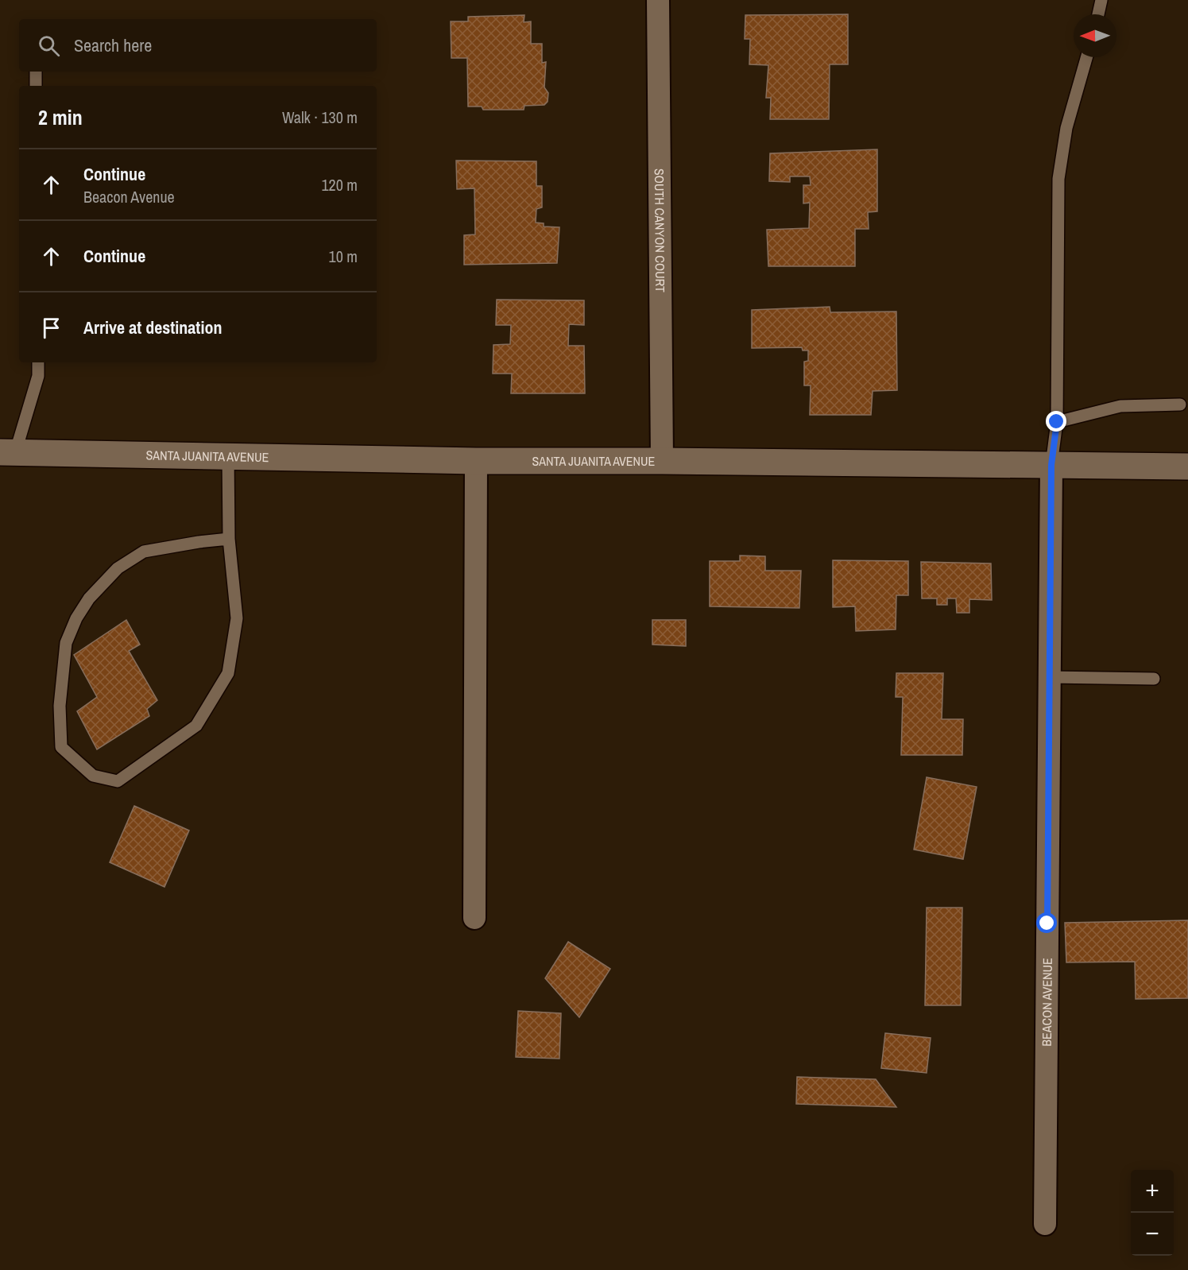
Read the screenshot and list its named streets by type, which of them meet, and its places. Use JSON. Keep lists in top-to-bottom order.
{
  "streets": {
    "street": ["SOUTH CANYON COURT", "SANTA JUANITA AVENUE", "BEACON AVENUE"]
  },
  "crossings": [
    ["SOUTH CANYON COURT", "SANTA JUANITA AVENUE"],
    ["SANTA JUANITA AVENUE", "BEACON AVENUE"]
  ],
  "north": "left",
  "page": {
    "search": "Search here",
    "heading": ["2 min", "Walk · 130 m"],
    "list": [
      ["Continue", "Beacon Avenue", "120 m"],
      ["Continue", "10 m"],
      "Arrive at destination"
    ],
    "map_buttons": ["+", "−"]
  }
}
